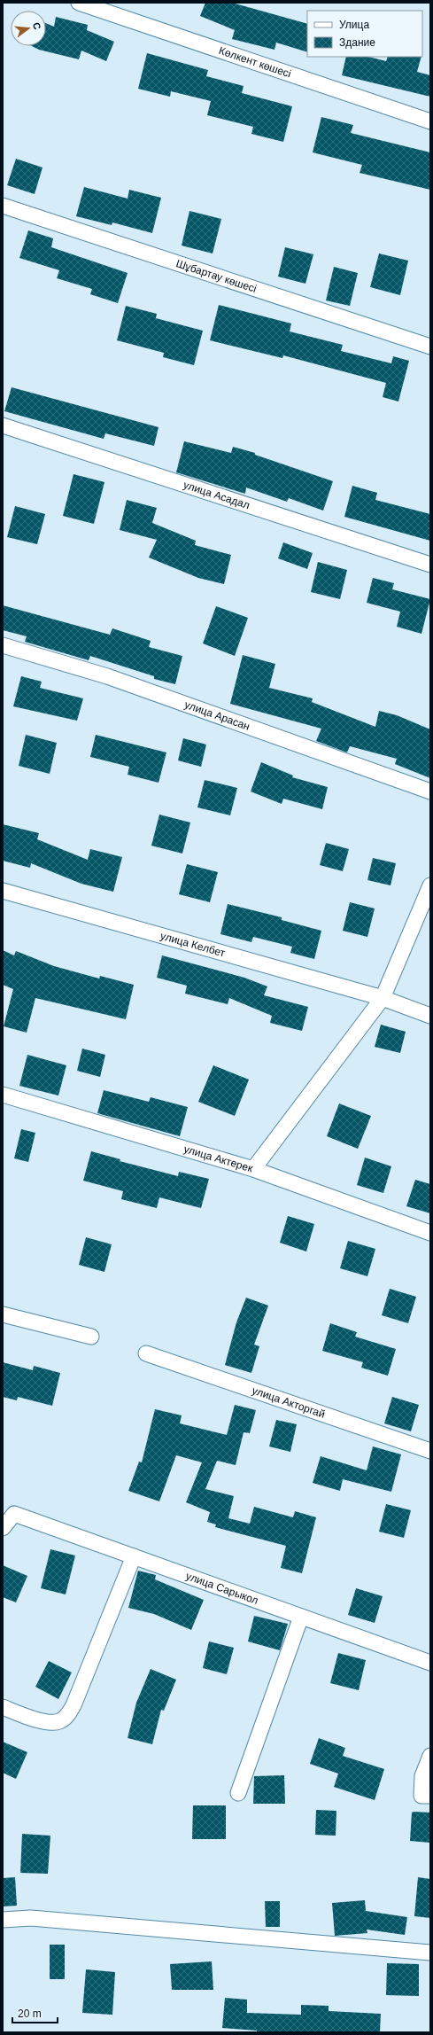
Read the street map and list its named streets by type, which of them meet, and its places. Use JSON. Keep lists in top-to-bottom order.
{
  "streets": {
    "street": [
      "Көлкент көшесі",
      "Шұбартау көшесі",
      "улица Асадал",
      "улица Арасан",
      "улица Келбет",
      "улица Актерек",
      "улица Акторгай",
      "улица Сарыкол"
    ]
  },
  "legend": ["Улица", "Здание"],
  "scale_bar": "20 m",
  "north": "right"
}
